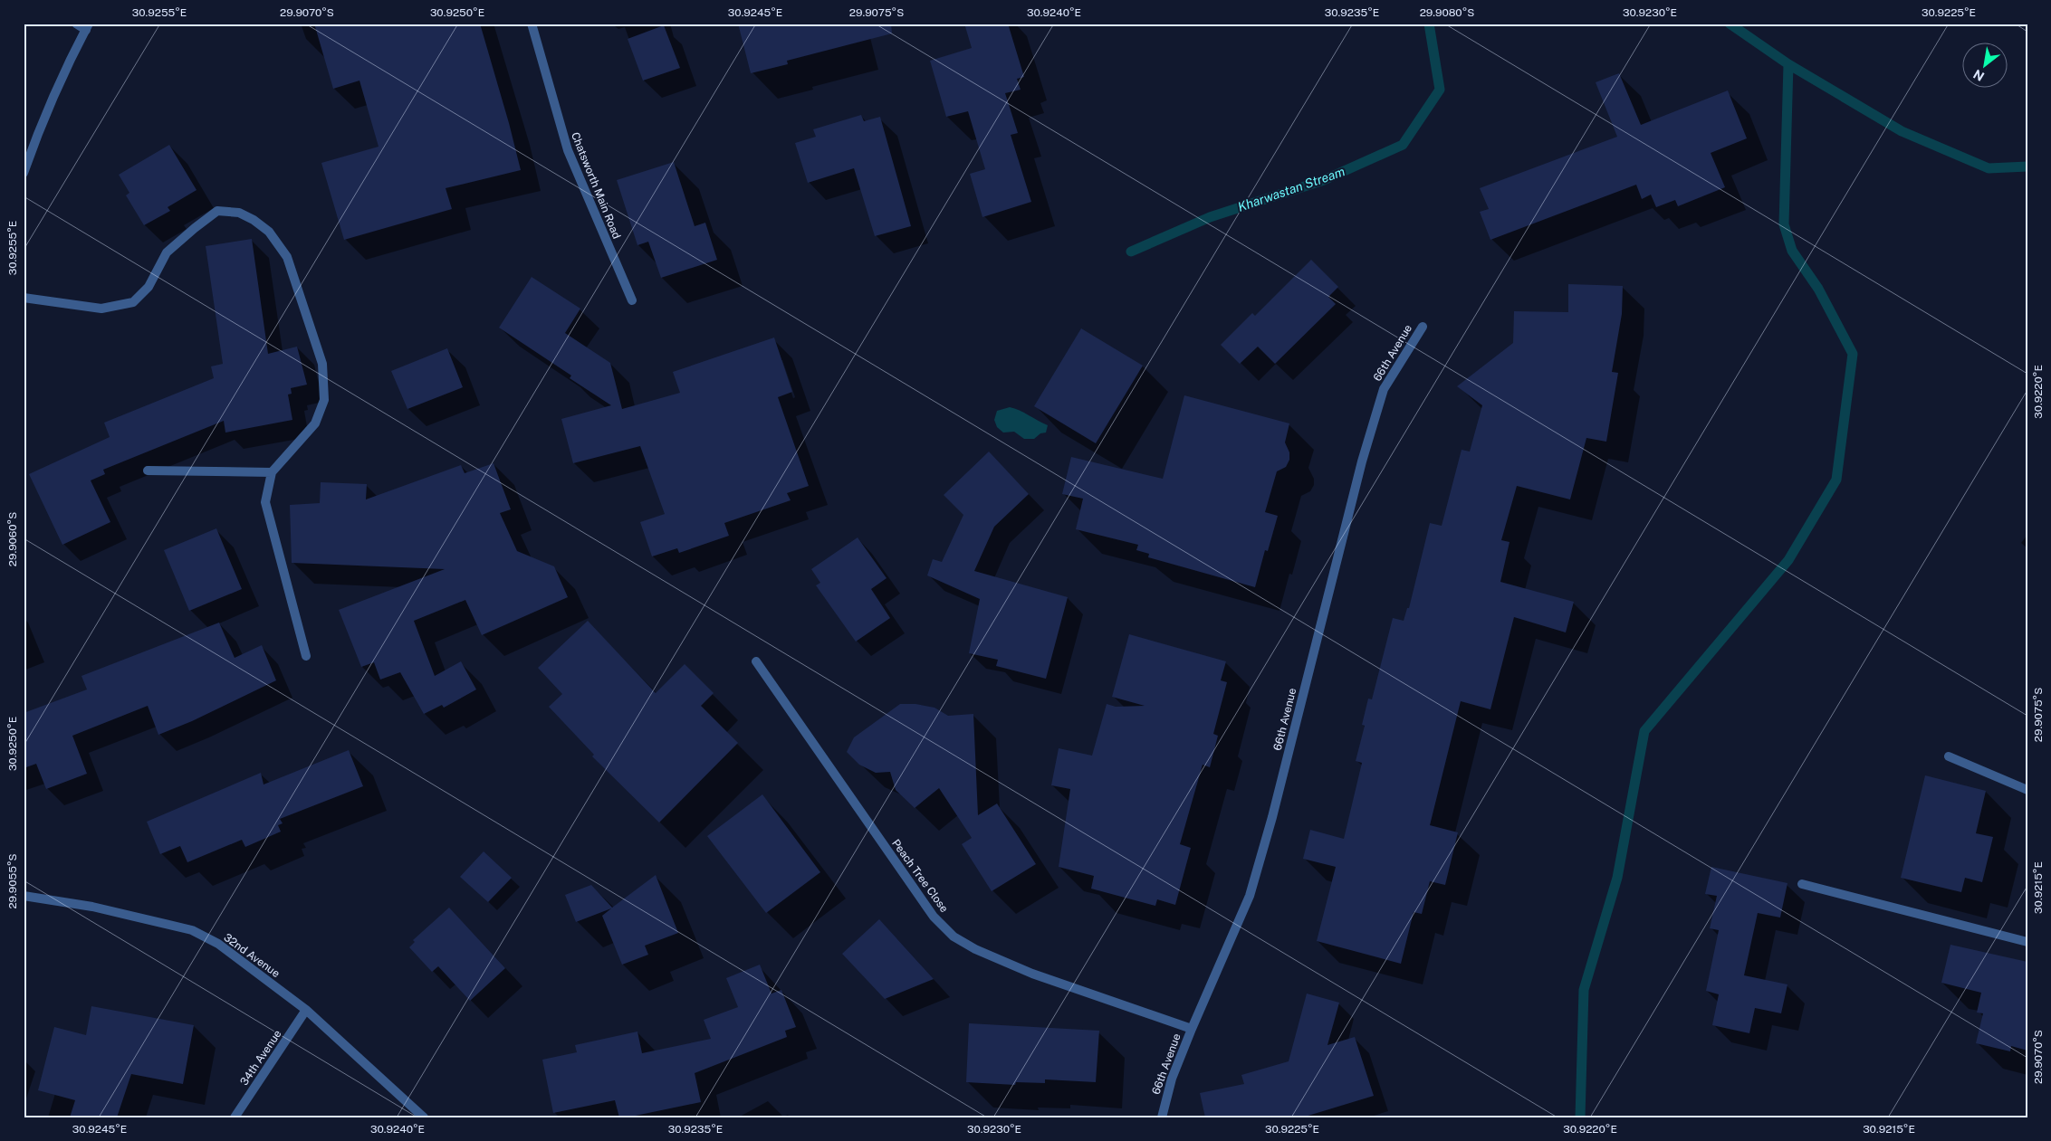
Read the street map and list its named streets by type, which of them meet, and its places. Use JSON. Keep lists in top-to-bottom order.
{
  "streets": {
    "street": [
      "Chatsworth Main Road",
      "66th Avenue",
      "Peach Tree Close",
      "32nd Avenue",
      "34th Avenue"
    ]
  },
  "crossings": [
    ["66th Avenue", "Peach Tree Close"],
    ["32nd Avenue", "34th Avenue"]
  ],
  "water": ["Kharwastan Stream"],
  "north": "bottom left",
  "coordinates": [
    "30.9255°E",
    "29.9070°S",
    "30.9250°E",
    "30.9245°E",
    "29.9075°S",
    "30.9240°E",
    "30.9235°E",
    "29.9080°S",
    "30.9230°E",
    "30.9225°E",
    "30.9220°E",
    "29.9060°S",
    "29.9055°S",
    "30.9215°E"
  ]
}
